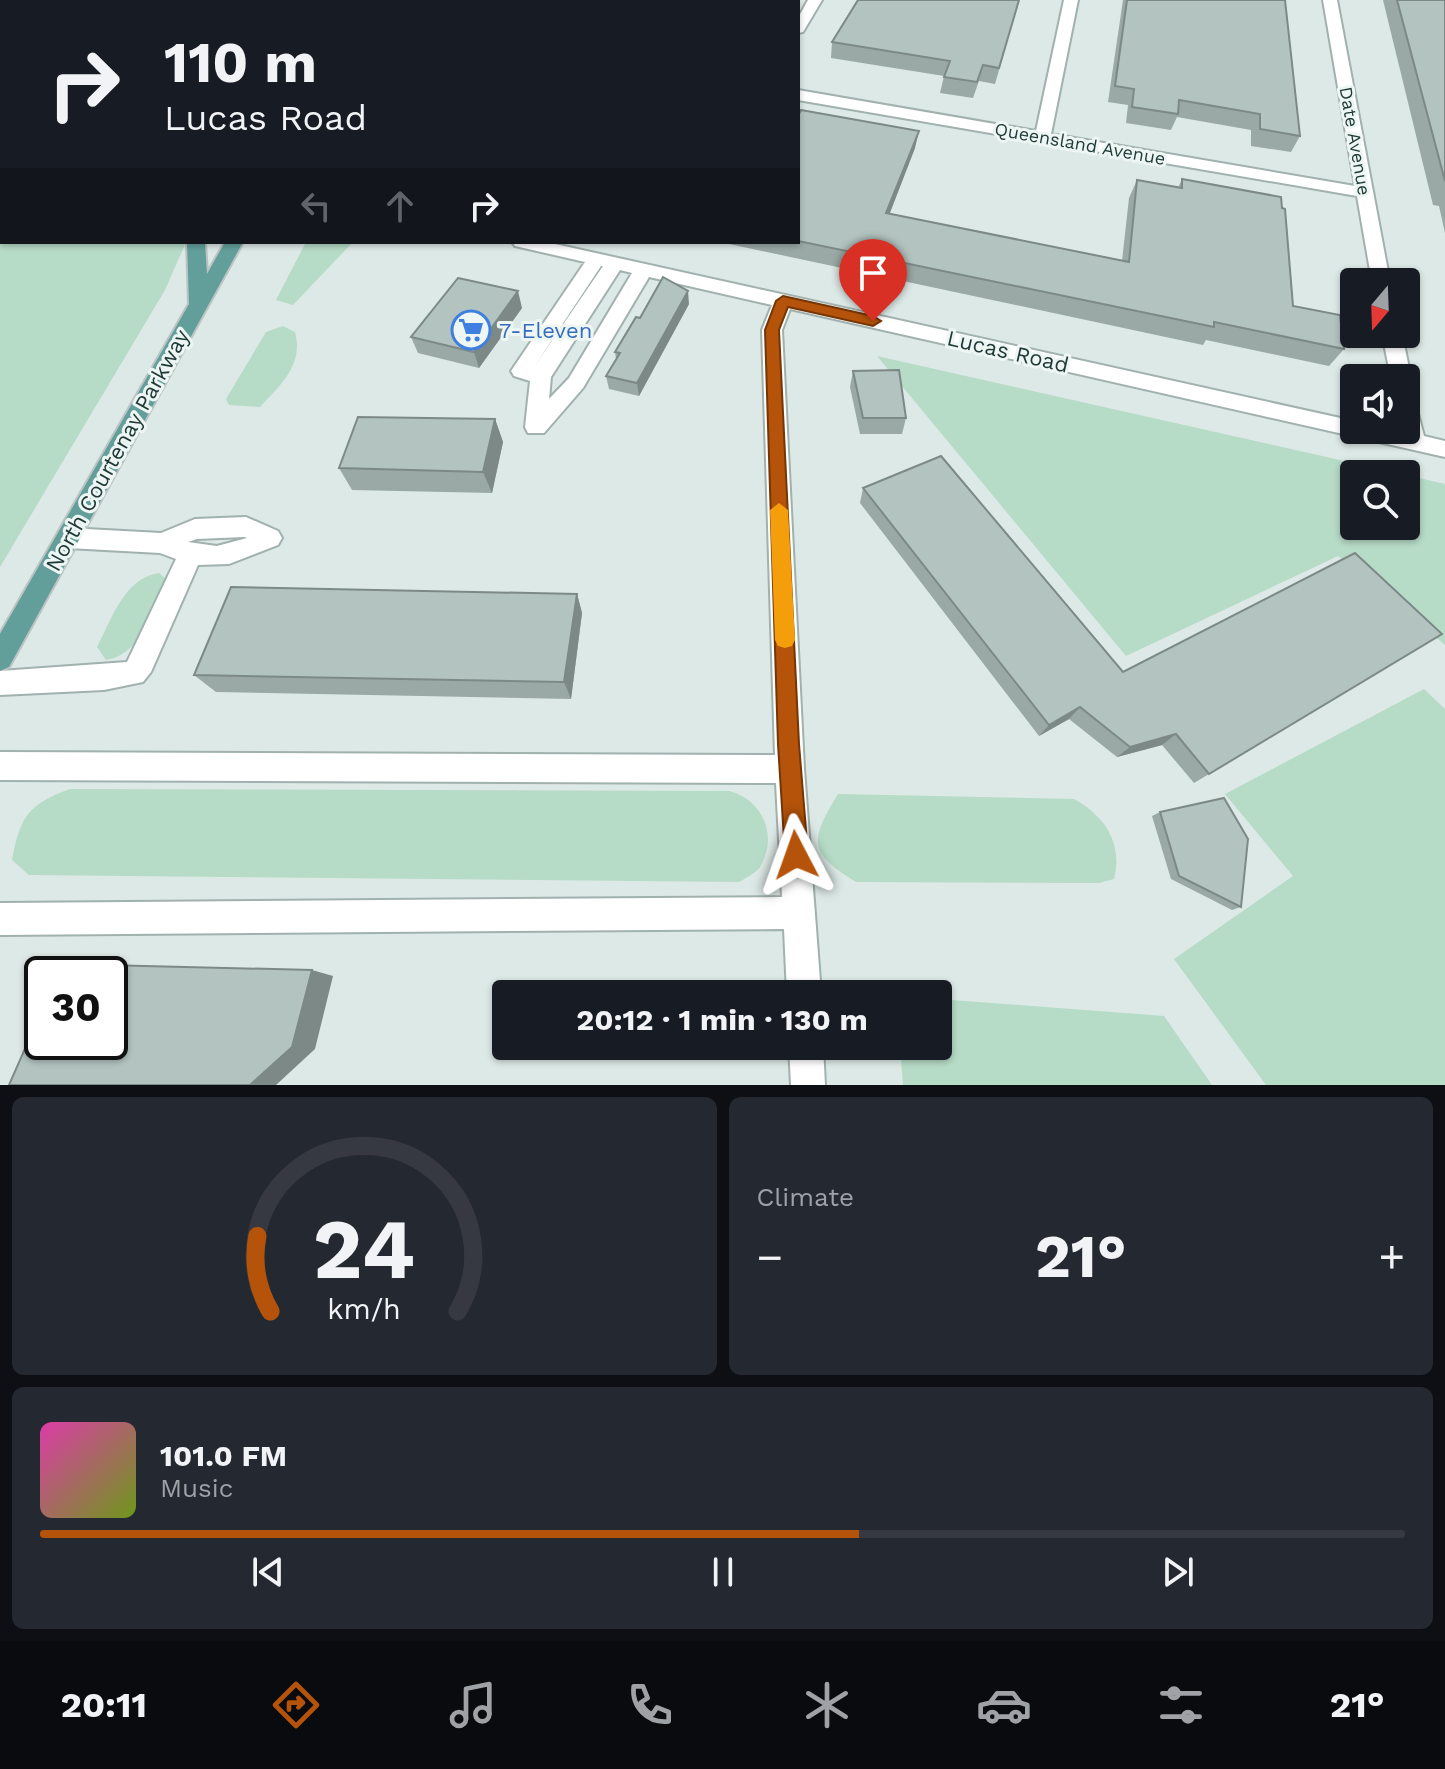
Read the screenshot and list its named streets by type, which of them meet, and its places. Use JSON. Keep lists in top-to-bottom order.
{
  "streets": {
    "main road": ["North Courtenay Parkway"],
    "street": ["Date Avenue", "Queensland Avenue", "Lucas Road"]
  },
  "crossings": [
    ["Date Avenue", "Queensland Avenue"]
  ],
  "places": {
    "supermarket": ["7-Eleven"]
  },
  "north": "bottom",
  "page": {
    "turn": ["110 m", "Lucas Road"],
    "limit": "30",
    "trip": "20:12 · 1 min · 130 m",
    "tile": "Climate",
    "heat": ["−", "21°", "+"],
    "song": ["101.0 FM", "Music"],
    "tabs": ["20:11", "21°"],
    "gauge": ["24", "km/h"]
  }
}
